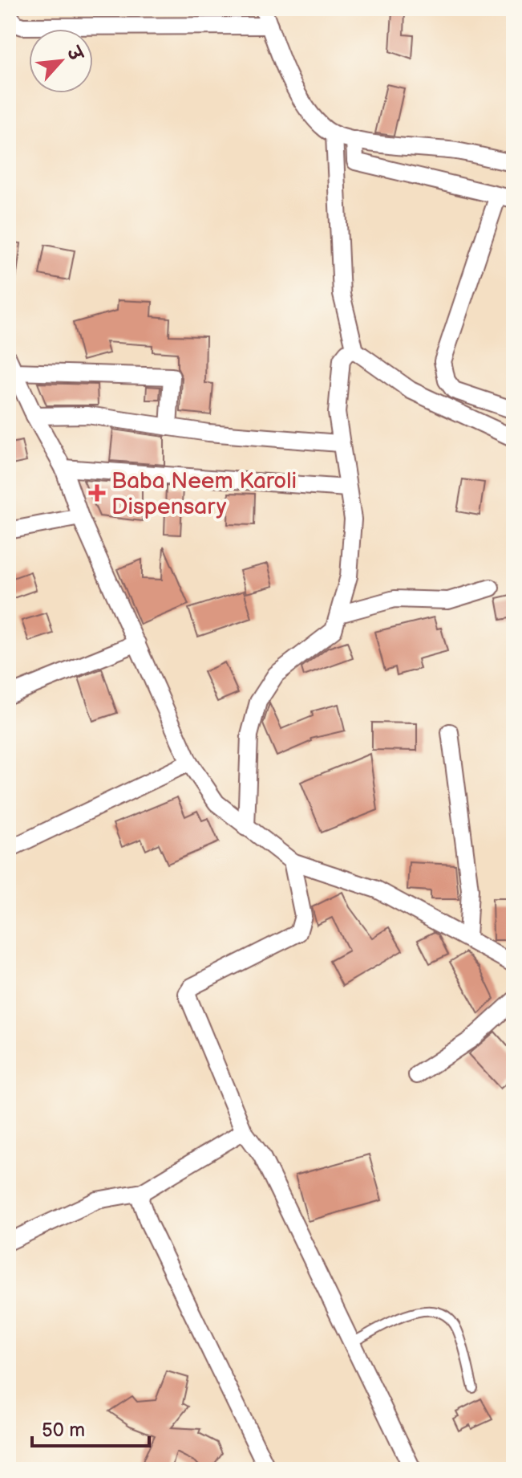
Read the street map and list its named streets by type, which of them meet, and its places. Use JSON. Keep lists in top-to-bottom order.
{
  "places": {
    "health": ["Baba Neem Karoli Dispensary"]
  },
  "scale_bar": "50 m",
  "north": "top right"
}
